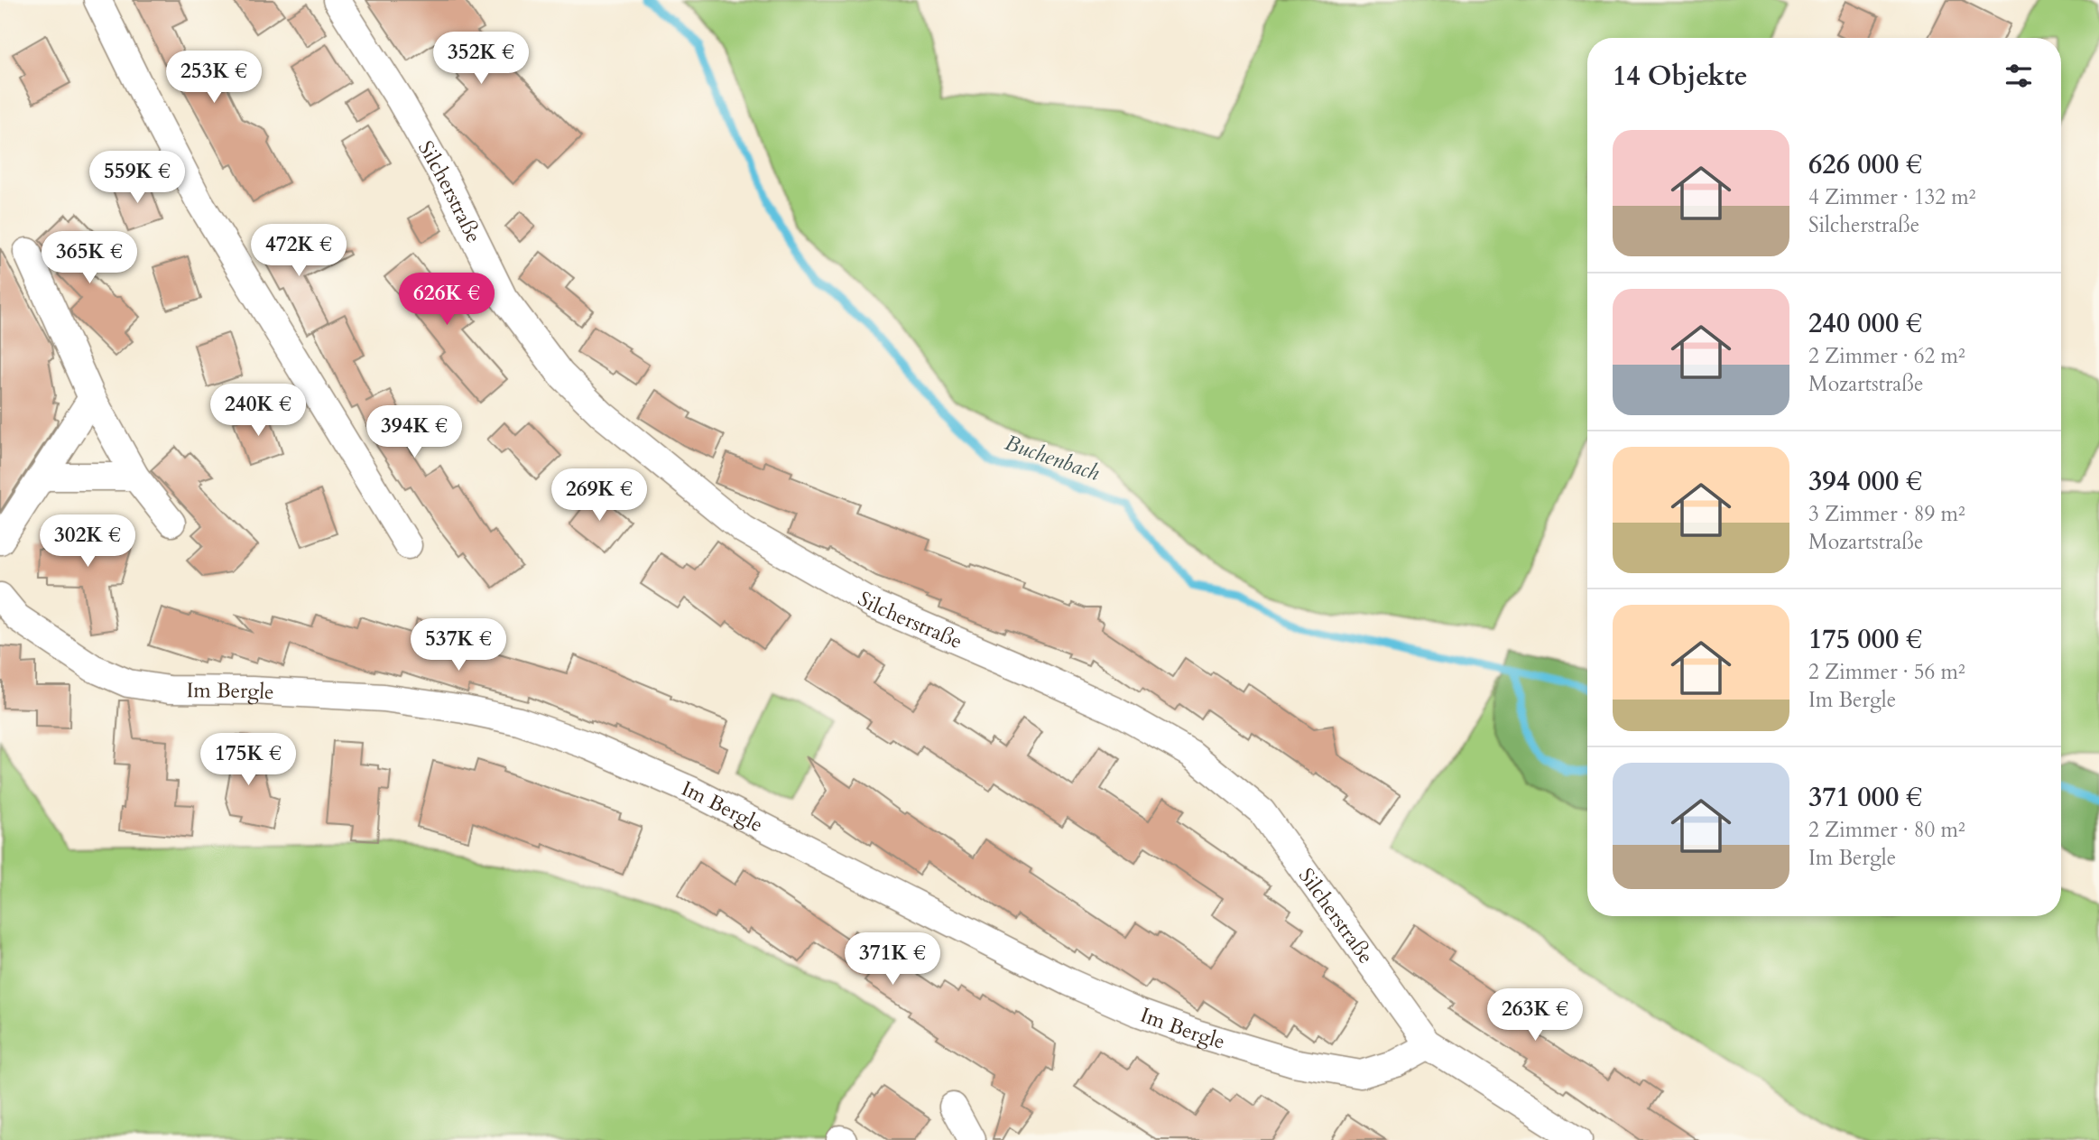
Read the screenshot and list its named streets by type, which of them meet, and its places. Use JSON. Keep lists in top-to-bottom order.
{
  "streets": {
    "street": ["Silcherstraße", "Im Bergle"]
  },
  "crossings": [
    ["Silcherstraße", "Im Bergle"]
  ],
  "water": ["Buchenbach"],
  "page": {
    "price": [
      "352K €",
      "253K €",
      "559K €",
      "472K €",
      "365K €",
      "626K €",
      "240K €",
      "394K €",
      "269K €",
      "302K €",
      "537K €",
      "175K €",
      "371K €",
      "263K €"
    ],
    "heading": "14 Objekte",
    "list": [
      {
        "name": "626 000 €",
        "note": "4 Zimmer · 132 m² · Silcherstraße"
      },
      {
        "name": "240 000 €",
        "note": "2 Zimmer · 62 m² · Mozartstraße"
      },
      {
        "name": "394 000 €",
        "note": "3 Zimmer · 89 m² · Mozartstraße"
      },
      {
        "name": "175 000 €",
        "note": "2 Zimmer · 56 m² · Im Bergle"
      },
      {
        "name": "371 000 €",
        "note": "2 Zimmer · 80 m² · Im Bergle"
      }
    ]
  }
}
